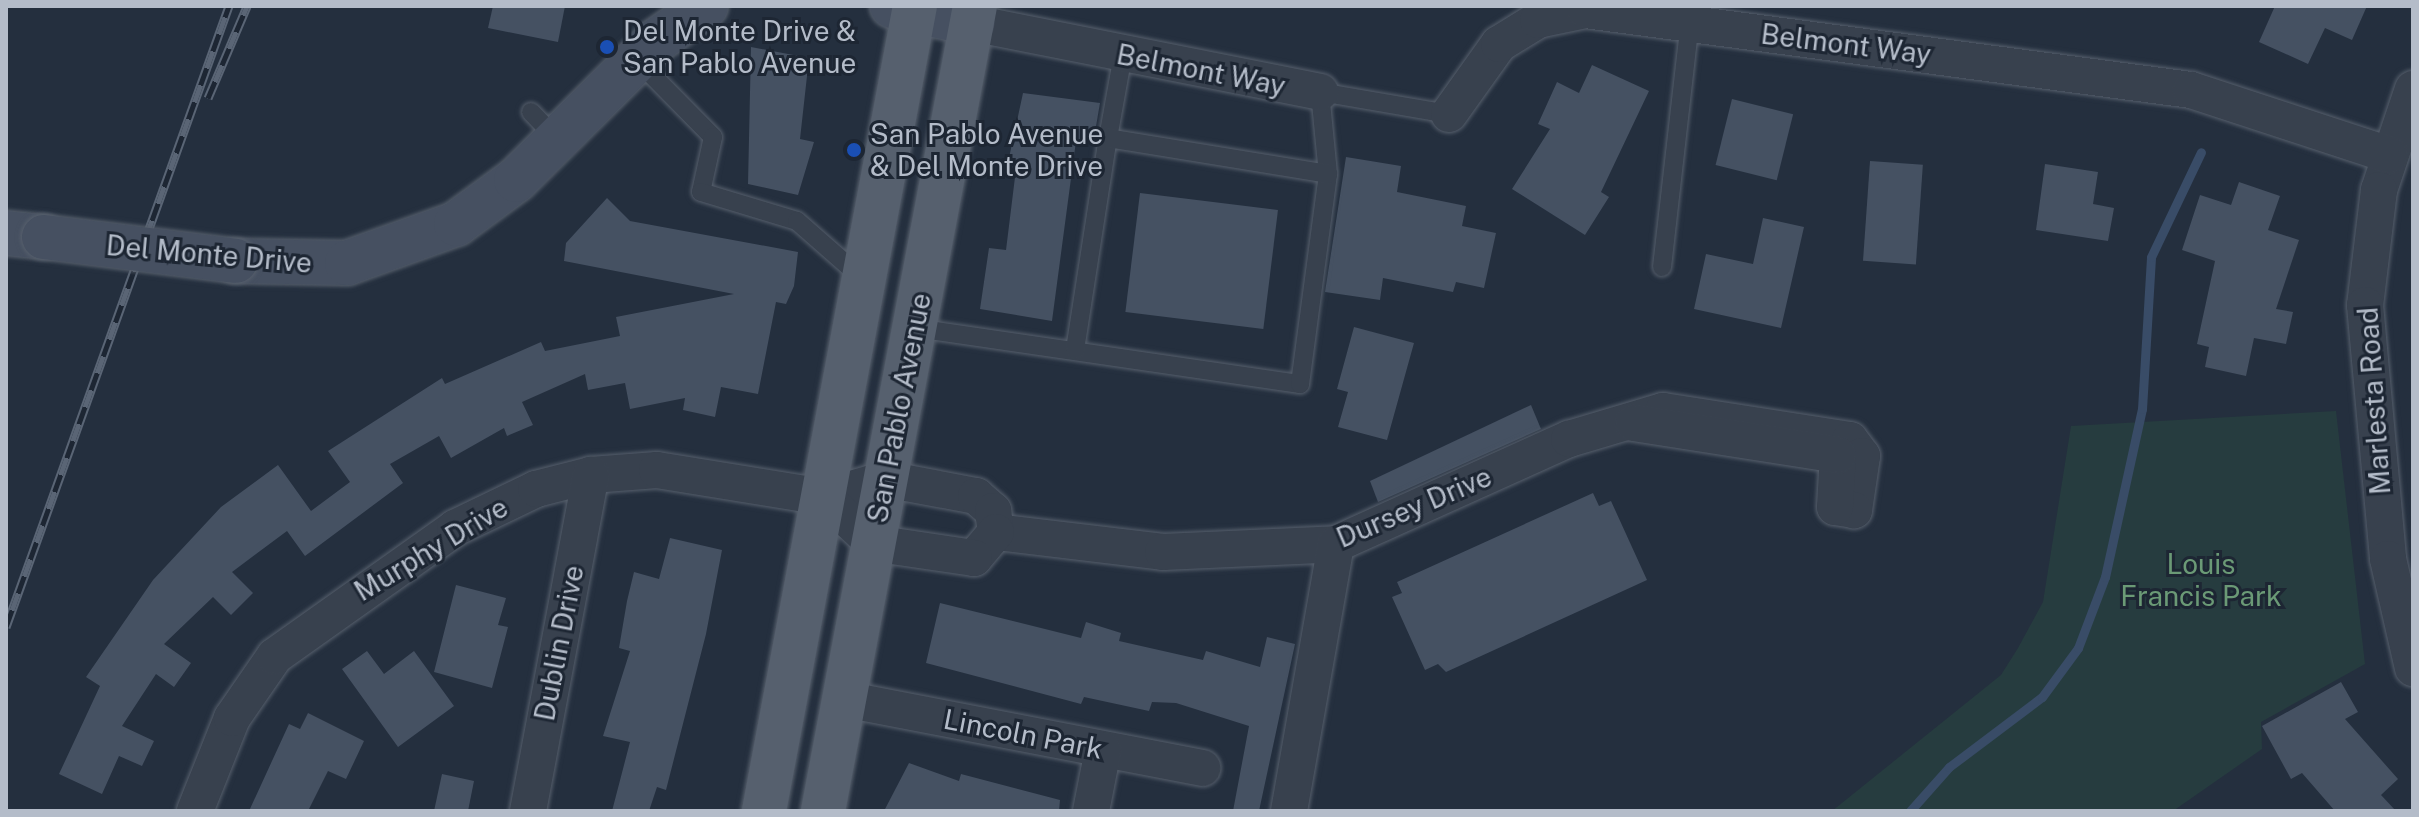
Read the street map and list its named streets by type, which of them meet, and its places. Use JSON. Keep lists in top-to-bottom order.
{
  "streets": {
    "main road": ["San Pablo Avenue"],
    "street": [
      "Belmont Way",
      "Del Monte Drive",
      "Marlesta Road",
      "Dursey Drive",
      "Murphy Drive",
      "Dublin Drive",
      "Lincoln Park"
    ]
  },
  "crossings": [
    ["Belmont Way", "Marlesta Road"],
    ["Belmont Way", "San Pablo Avenue"],
    ["San Pablo Avenue", "Murphy Drive"],
    ["San Pablo Avenue", "Lincoln Park"],
    ["Murphy Drive", "Dublin Drive"]
  ],
  "parks": ["Louis Francis Park"],
  "places": ["Del Monte Drive & San Pablo Avenue", "San Pablo Avenue & Del Monte Drive"]
}
